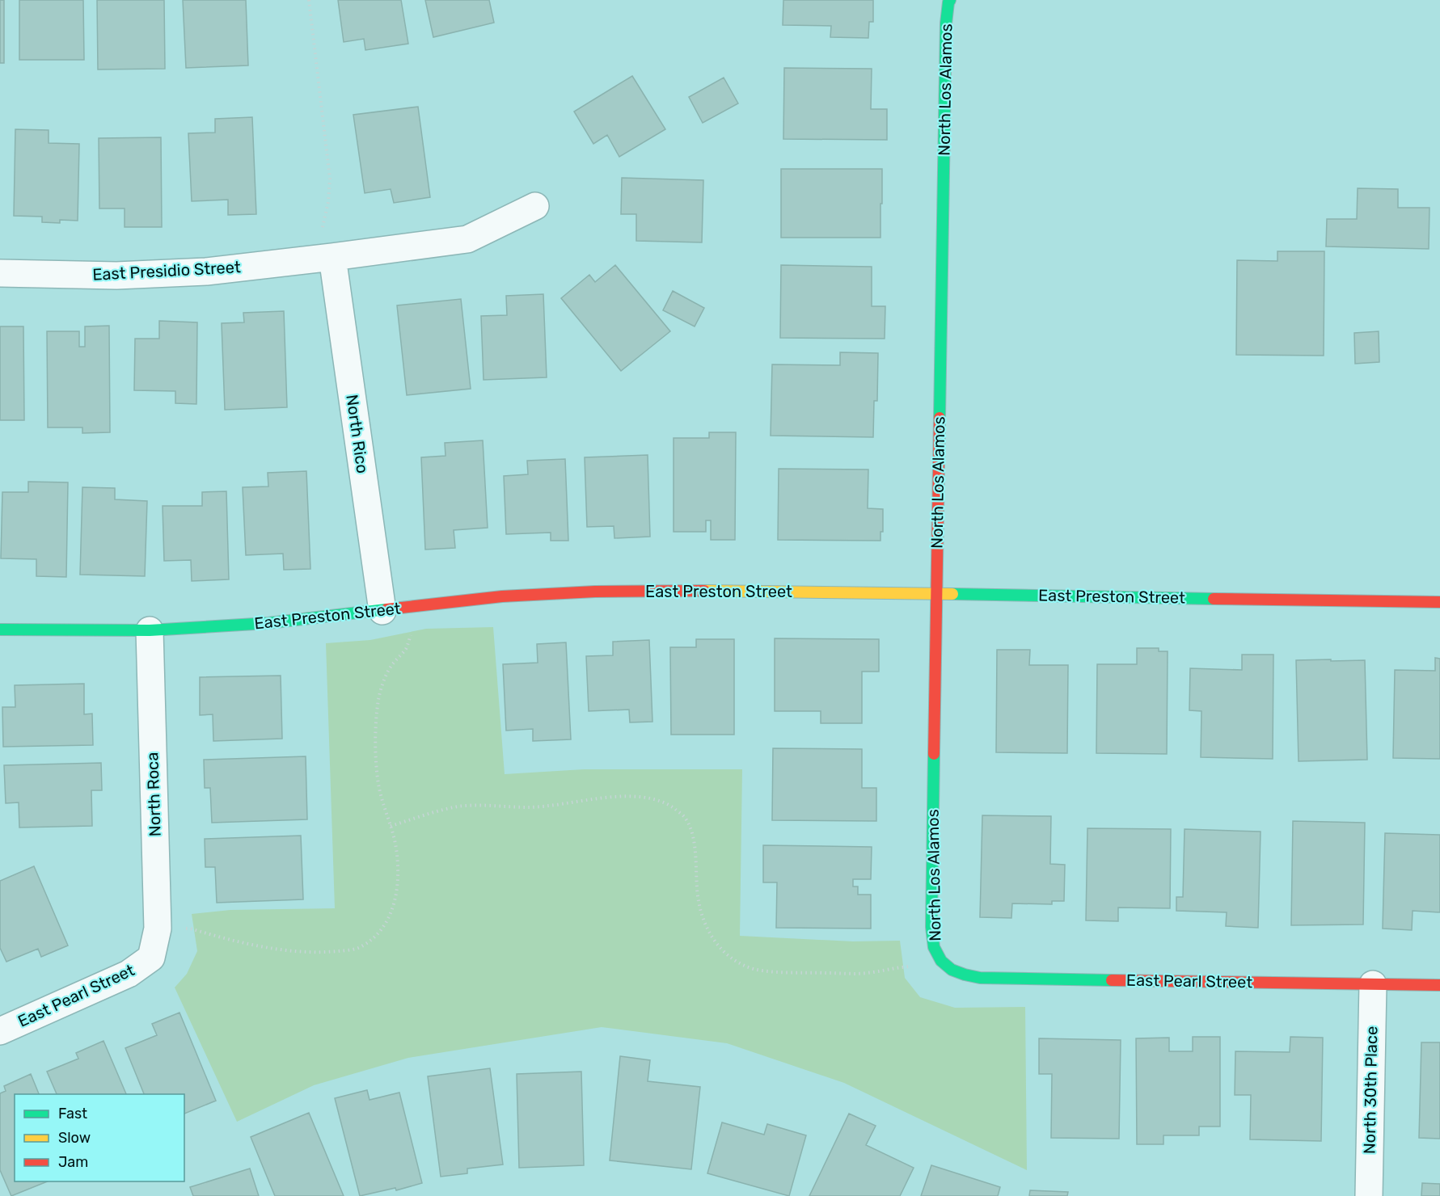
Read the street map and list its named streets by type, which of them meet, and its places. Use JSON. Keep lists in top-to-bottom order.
{
  "streets": {
    "street": [
      "North Los Alamos",
      "East Presidio Street",
      "North Rico",
      "East Preston Street",
      "North Roca",
      "East Pearl Street",
      "North 30th Place"
    ]
  },
  "crossings": [
    ["North Los Alamos", "East Preston Street"],
    ["North Los Alamos", "East Pearl Street"],
    ["East Presidio Street", "North Rico"],
    ["North Rico", "East Preston Street"],
    ["East Preston Street", "North Roca"],
    ["North Roca", "East Pearl Street"],
    ["East Pearl Street", "North 30th Place"]
  ],
  "legend": ["Fast", "Slow", "Jam"]
}
